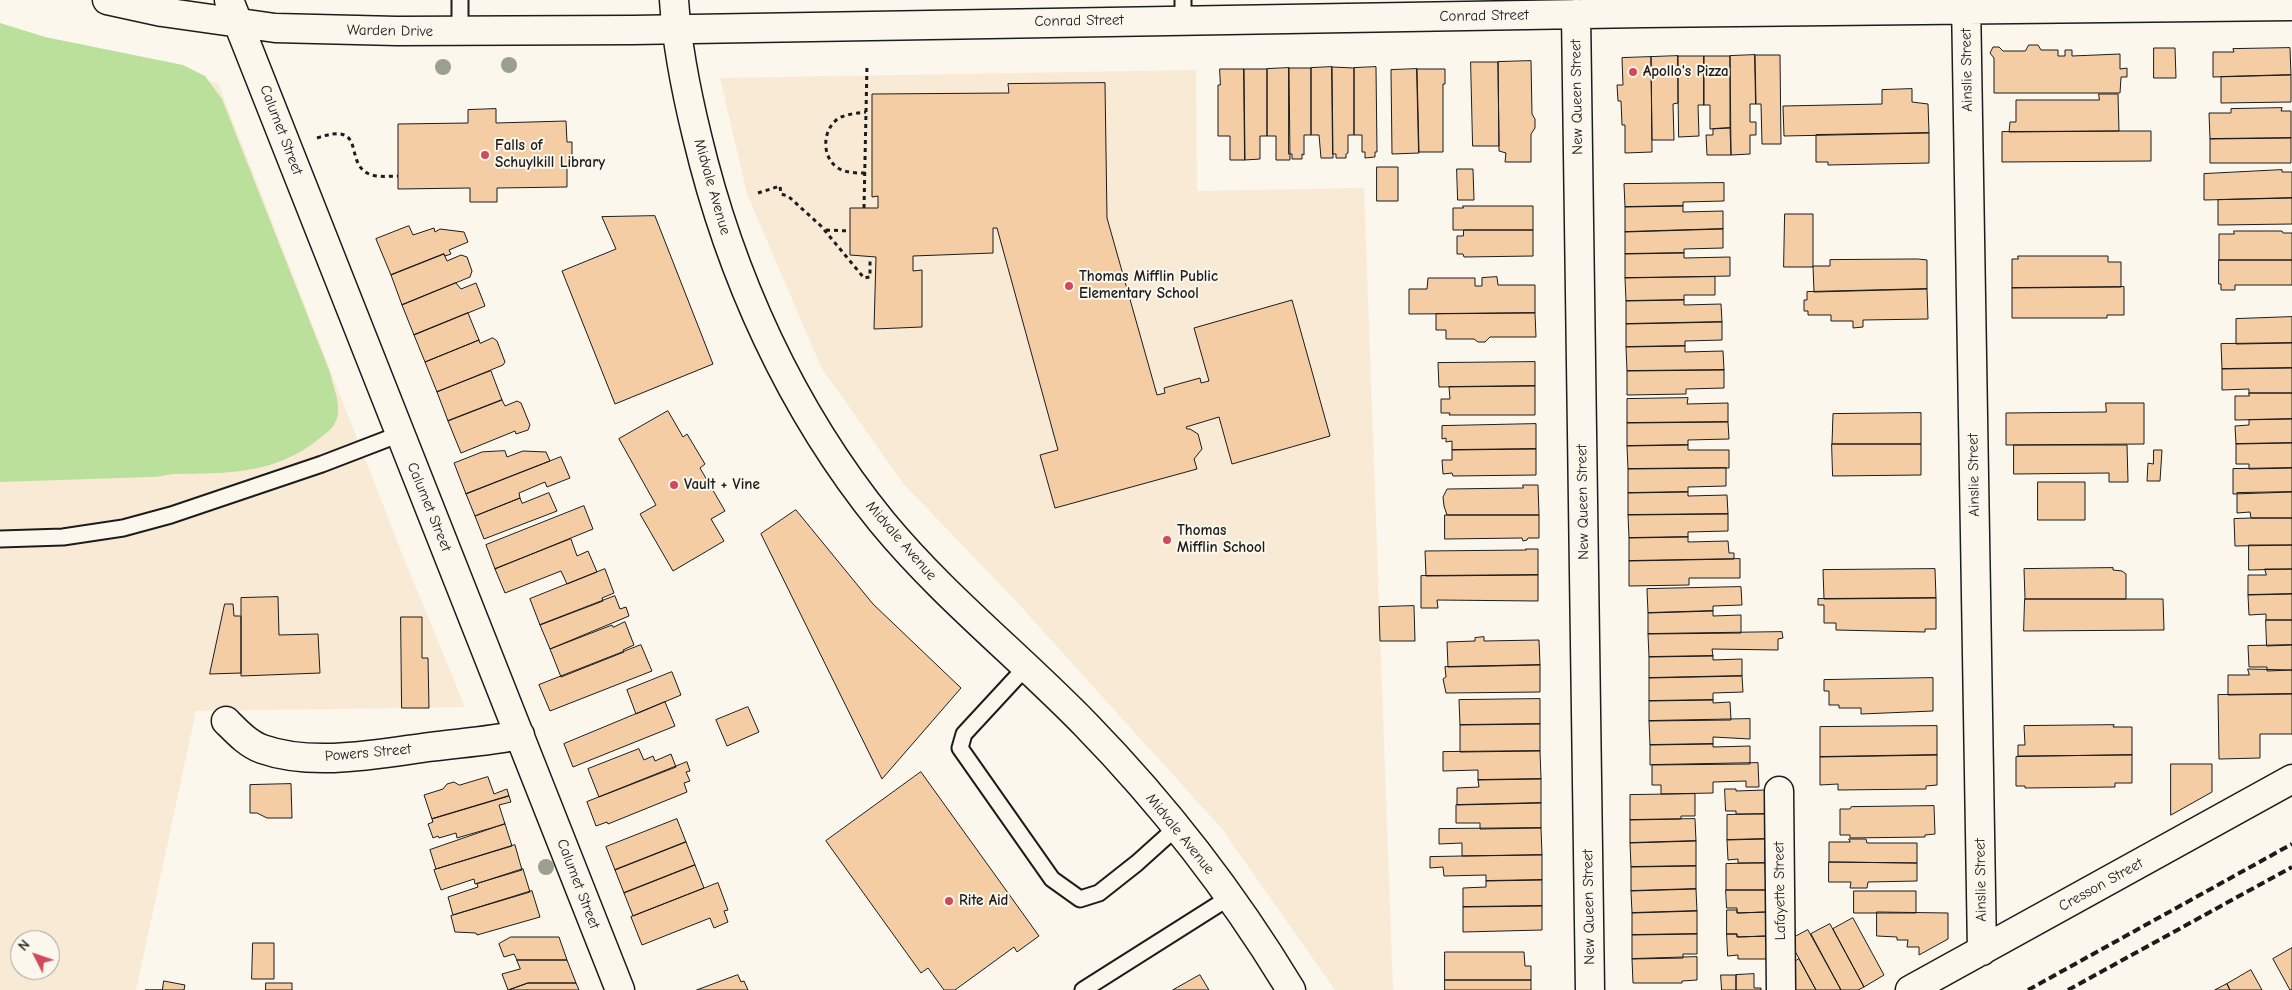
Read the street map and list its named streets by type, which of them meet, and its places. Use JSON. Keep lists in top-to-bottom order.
{
  "streets": {
    "street": [
      "Conrad Street",
      "Warden Drive",
      "Ainslie Street",
      "New Queen Street",
      "Calumet Street",
      "Midvale Avenue",
      "Powers Street",
      "Cresson Street",
      "Lafayette Street"
    ]
  },
  "crossings": [
    ["Conrad Street", "Warden Drive"],
    ["Conrad Street", "Ainslie Street"],
    ["Conrad Street", "New Queen Street"],
    ["Conrad Street", "Midvale Avenue"],
    ["Warden Drive", "Calumet Street"],
    ["Warden Drive", "Midvale Avenue"],
    ["Ainslie Street", "Cresson Street"],
    ["Calumet Street", "Powers Street"]
  ],
  "places": [
    "Apollo's Pizza",
    "Falls of Schuylkill Library",
    "Thomas Mifflin Public Elementary School",
    "Vault + Vine",
    "Thomas Mifflin School",
    "Rite Aid"
  ],
  "north": "top left"
}
